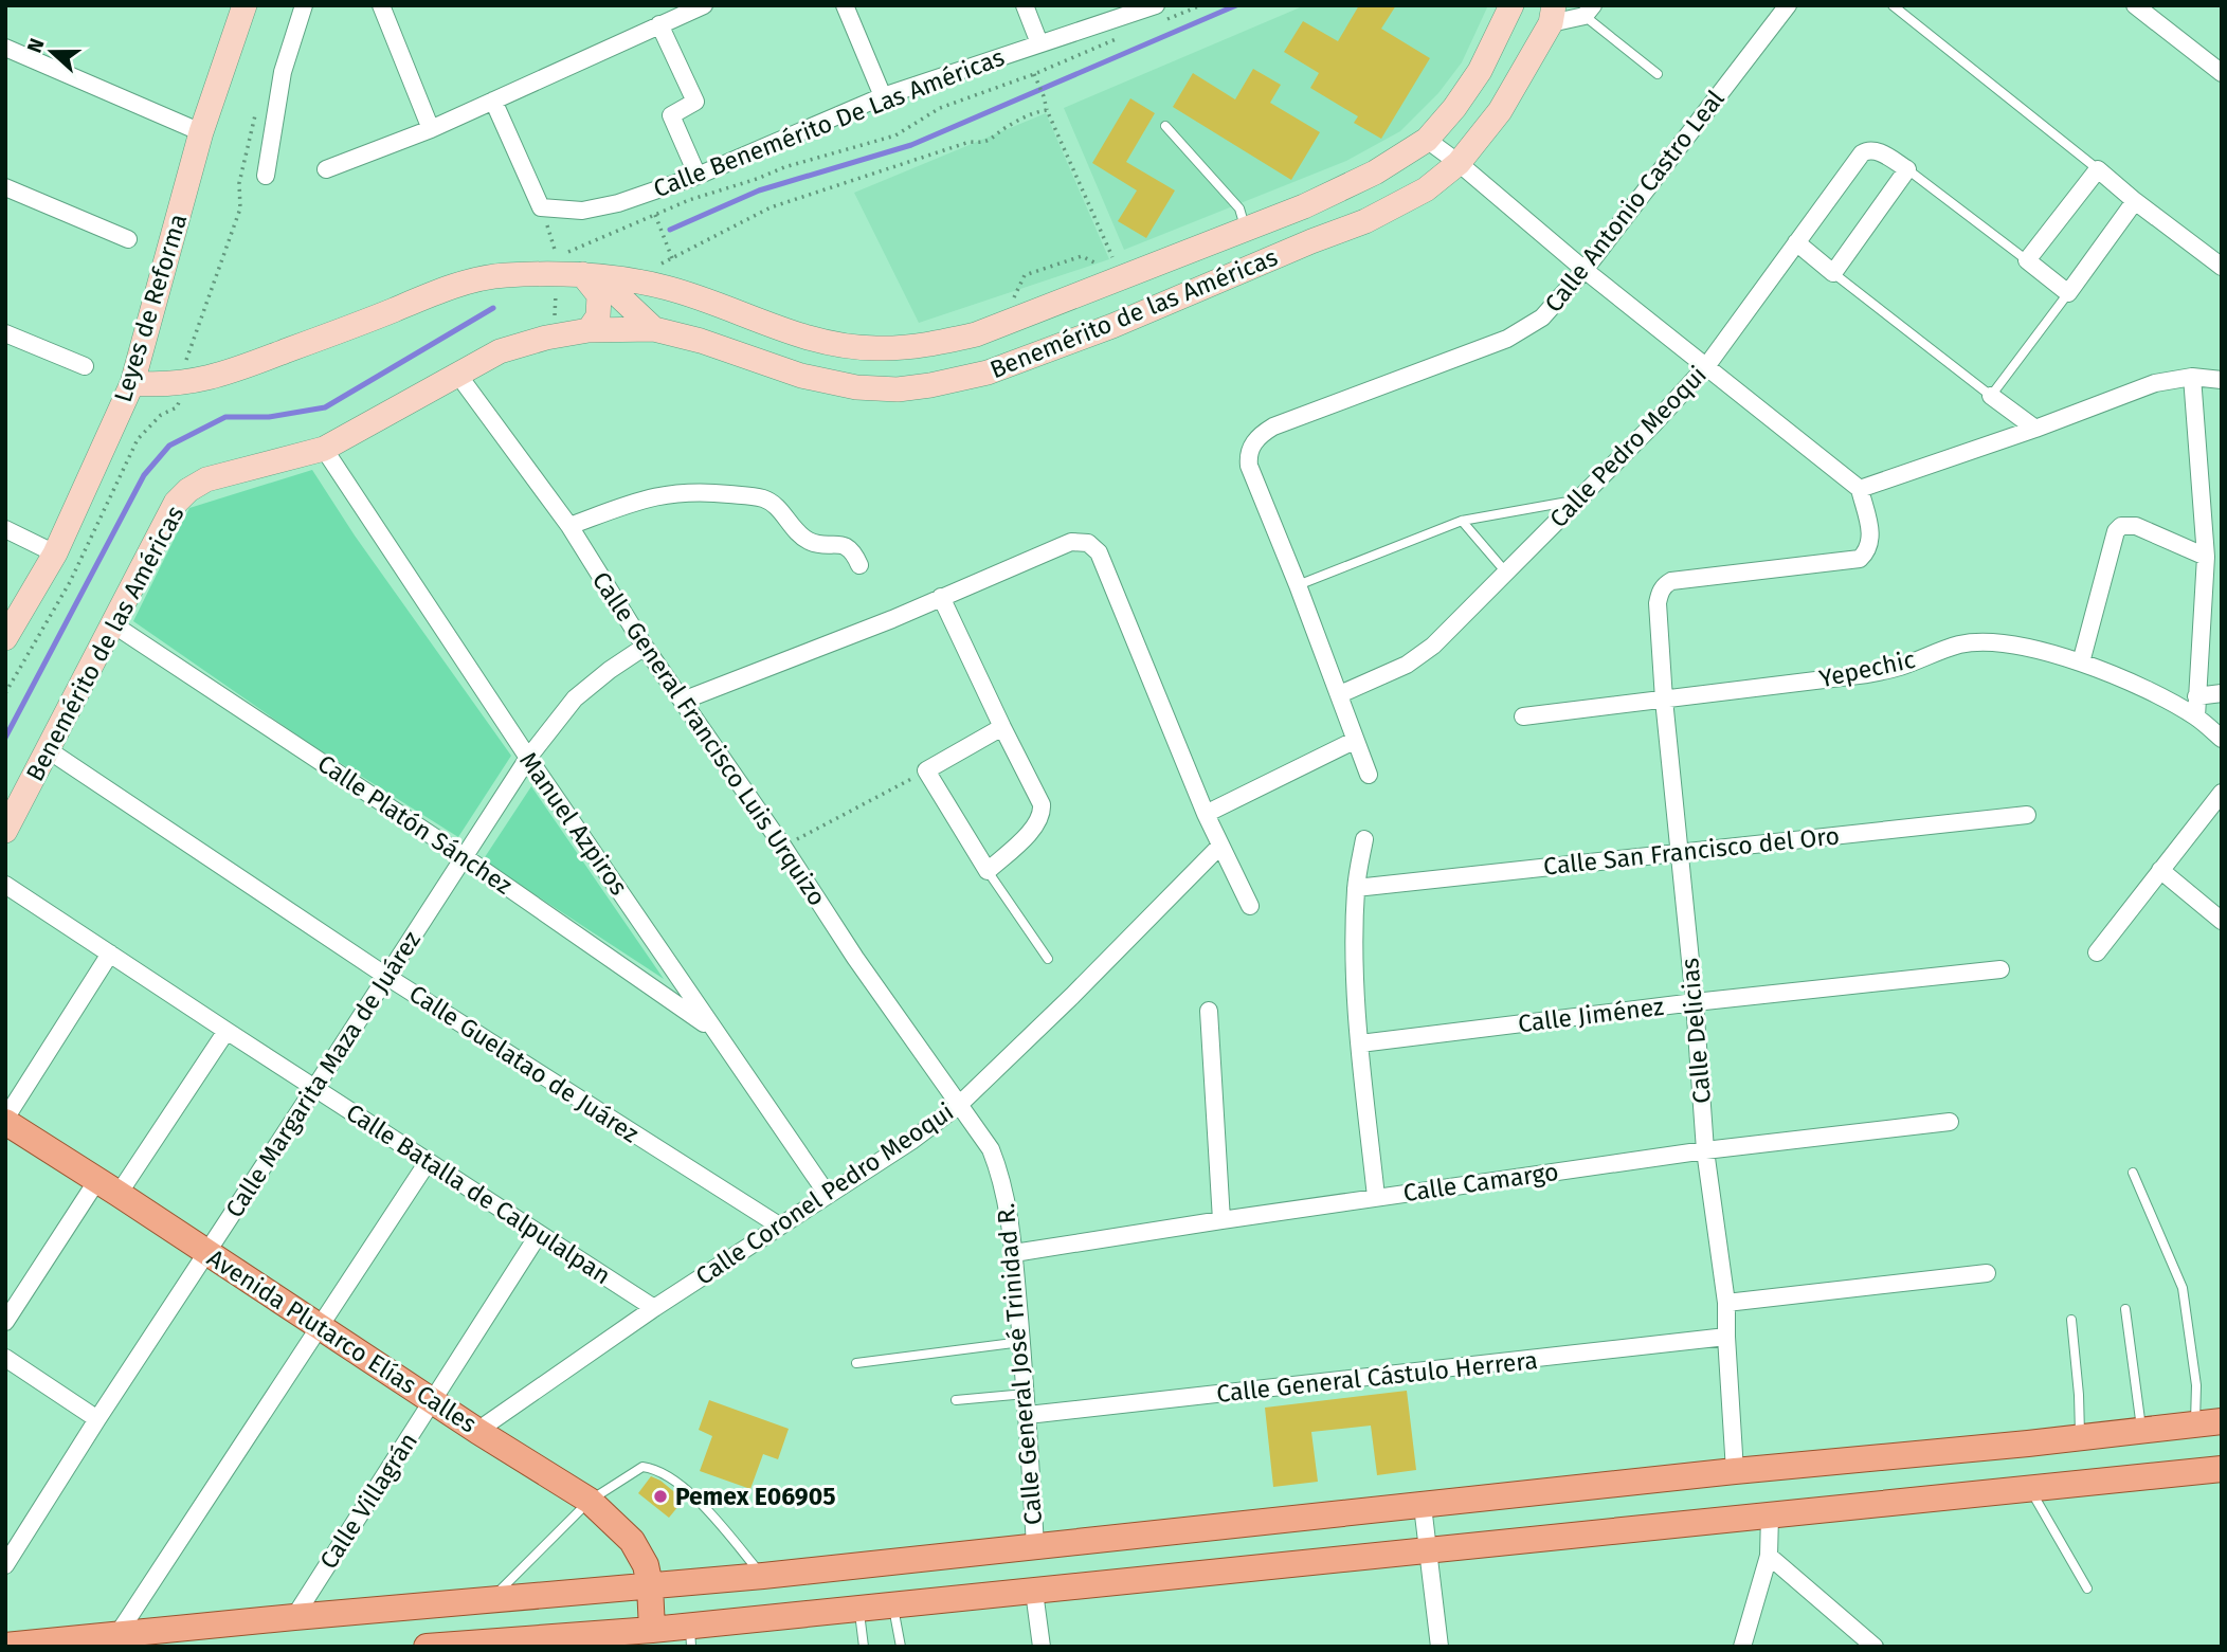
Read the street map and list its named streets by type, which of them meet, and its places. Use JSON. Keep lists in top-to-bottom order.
{
  "streets": {
    "main road": ["Avenida Plutarco Elías Calles"],
    "street": [
      "Calle Benemérito De Las Américas",
      "Calle Antonio Castro Leal",
      "Leyes de Reforma",
      "Benemérito de las Américas",
      "Calle Pedro Meoqui",
      "Yepechic",
      "Calle General Francisco Luis Urquizo",
      "Manuel Azpiros",
      "Calle Platón Sánchez",
      "Calle San Francisco del Oro",
      "Calle Jiménez",
      "Calle Delicias",
      "Calle Guelatao de Juárez",
      "Calle Margarita Maza de Juárez",
      "Calle Camargo",
      "Calle Batalla de Calpulalpan",
      "Calle Coronel Pedro Meoqui",
      "Calle General José Trinidad R.",
      "Calle General Cástulo Herrera",
      "Calle Villagrán"
    ]
  },
  "crossings": [
    ["Leyes de Reforma", "Benemérito de las Américas"],
    ["Benemérito de las Américas", "Calle General Francisco Luis Urquizo"],
    ["Benemérito de las Américas", "Manuel Azpiros"],
    ["Benemérito de las Américas", "Calle Platón Sánchez"],
    ["Benemérito de las Américas", "Calle Guelatao de Juárez"],
    ["Yepechic", "Calle Delicias"],
    ["Calle General Francisco Luis Urquizo", "Calle Margarita Maza de Juárez"],
    ["Calle General Francisco Luis Urquizo", "Calle Coronel Pedro Meoqui"],
    ["Calle General Francisco Luis Urquizo", "Calle General José Trinidad R."],
    ["Manuel Azpiros", "Calle Platón Sánchez"],
    ["Manuel Azpiros", "Calle Margarita Maza de Juárez"],
    ["Manuel Azpiros", "Calle Coronel Pedro Meoqui"],
    ["Calle Platón Sánchez", "Calle Margarita Maza de Juárez"],
    ["Calle San Francisco del Oro", "Calle Delicias"],
    ["Calle Jiménez", "Calle Delicias"],
    ["Calle Delicias", "Calle Camargo"],
    ["Calle Delicias", "Calle General Cástulo Herrera"],
    ["Calle Guelatao de Juárez", "Calle Margarita Maza de Juárez"],
    ["Calle Guelatao de Juárez", "Calle Coronel Pedro Meoqui"],
    ["Calle Margarita Maza de Juárez", "Calle Batalla de Calpulalpan"],
    ["Calle Margarita Maza de Juárez", "Avenida Plutarco Elías Calles"],
    ["Calle Camargo", "Calle General José Trinidad R."],
    ["Calle Batalla de Calpulalpan", "Calle Coronel Pedro Meoqui"],
    ["Calle Batalla de Calpulalpan", "Calle Villagrán"],
    ["Calle Coronel Pedro Meoqui", "Avenida Plutarco Elías Calles"],
    ["Calle Coronel Pedro Meoqui", "Calle General José Trinidad R."],
    ["Avenida Plutarco Elías Calles", "Calle Villagrán"],
    ["Calle General José Trinidad R.", "Calle General Cástulo Herrera"]
  ],
  "places": ["Pemex E06905"],
  "north": "left"
}
